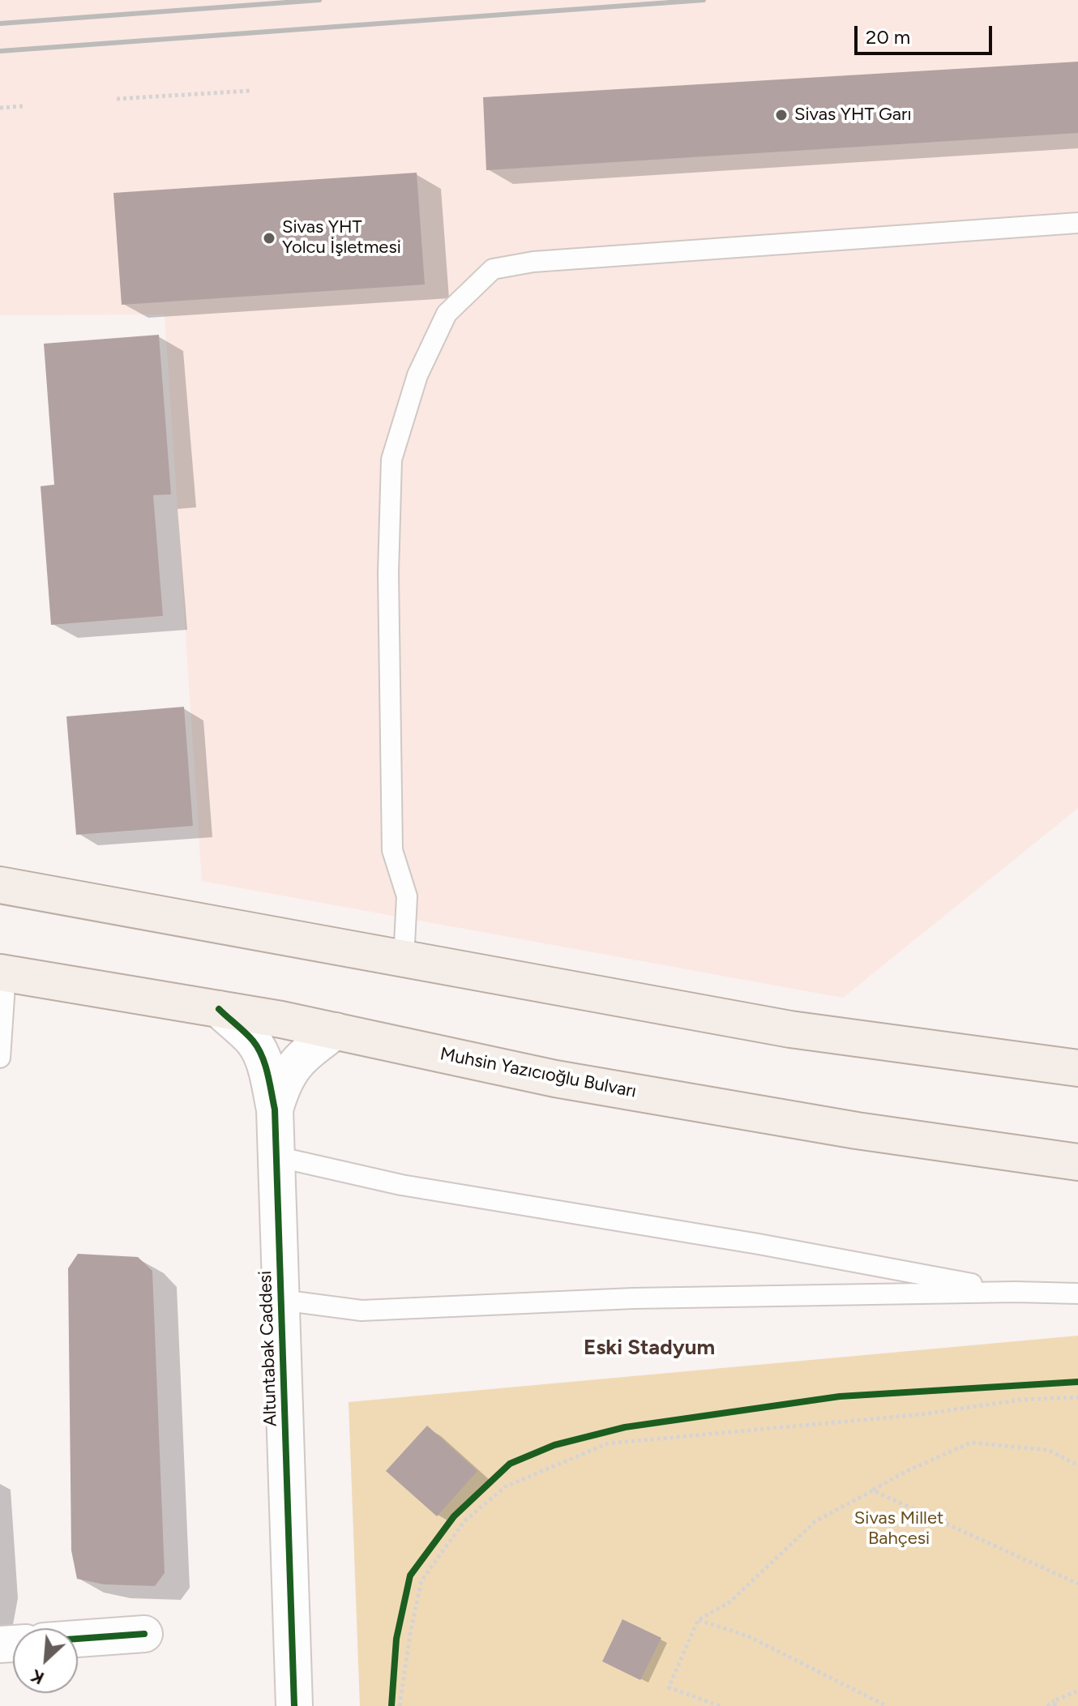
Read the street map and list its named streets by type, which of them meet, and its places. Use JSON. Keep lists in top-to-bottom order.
{
  "streets": {
    "main road": ["Muhsin Yazıcıoğlu Bulvarı"],
    "street": ["Altuntabak Caddesi"]
  },
  "crossings": [
    ["Muhsin Yazıcıoğlu Bulvarı", "Altuntabak Caddesi"]
  ],
  "districts": ["Eski Stadyum"],
  "parks": ["Sivas Millet Bahçesi"],
  "places": ["Sivas YHT Garı", "Sivas YHT Yolcu İşletmesi"],
  "scale_bar": "20 m",
  "north": "bottom left"
}
